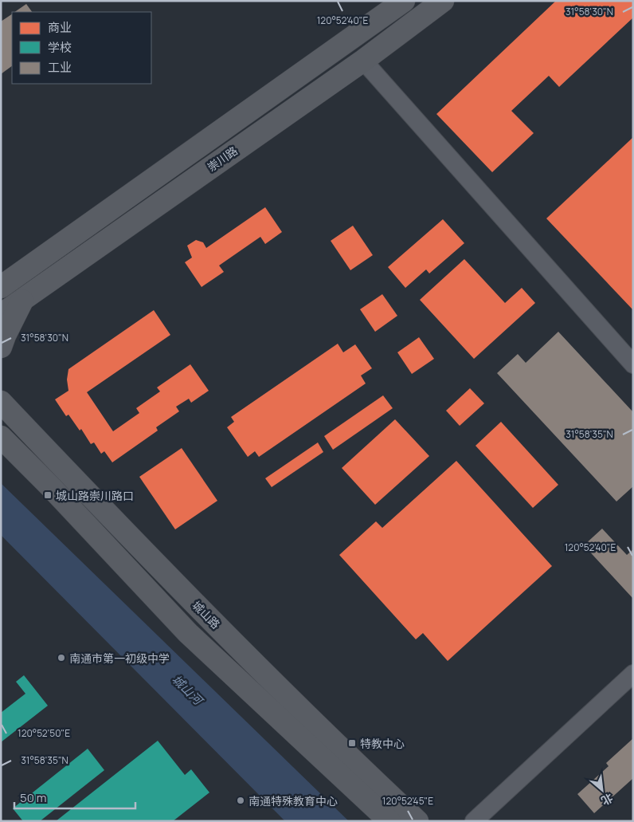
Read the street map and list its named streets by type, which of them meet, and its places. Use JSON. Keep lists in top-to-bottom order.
{
  "streets": {
    "main road": ["崇川路", "城山路"]
  },
  "water": ["城山河"],
  "places": {
    "transit": ["城山路崇川路口", "特教中心"],
    "other": ["南通市第一初级中学", "南通特殊教育中心"]
  },
  "legend": ["商业", "学校", "工业"],
  "scale_bar": "50 m",
  "north": "bottom right",
  "coordinates": [
    "31°58'30\"N",
    "120°52'40\"E",
    "31°58'35\"N",
    "120°52'50\"E",
    "120°52'45\"E"
  ]
}
